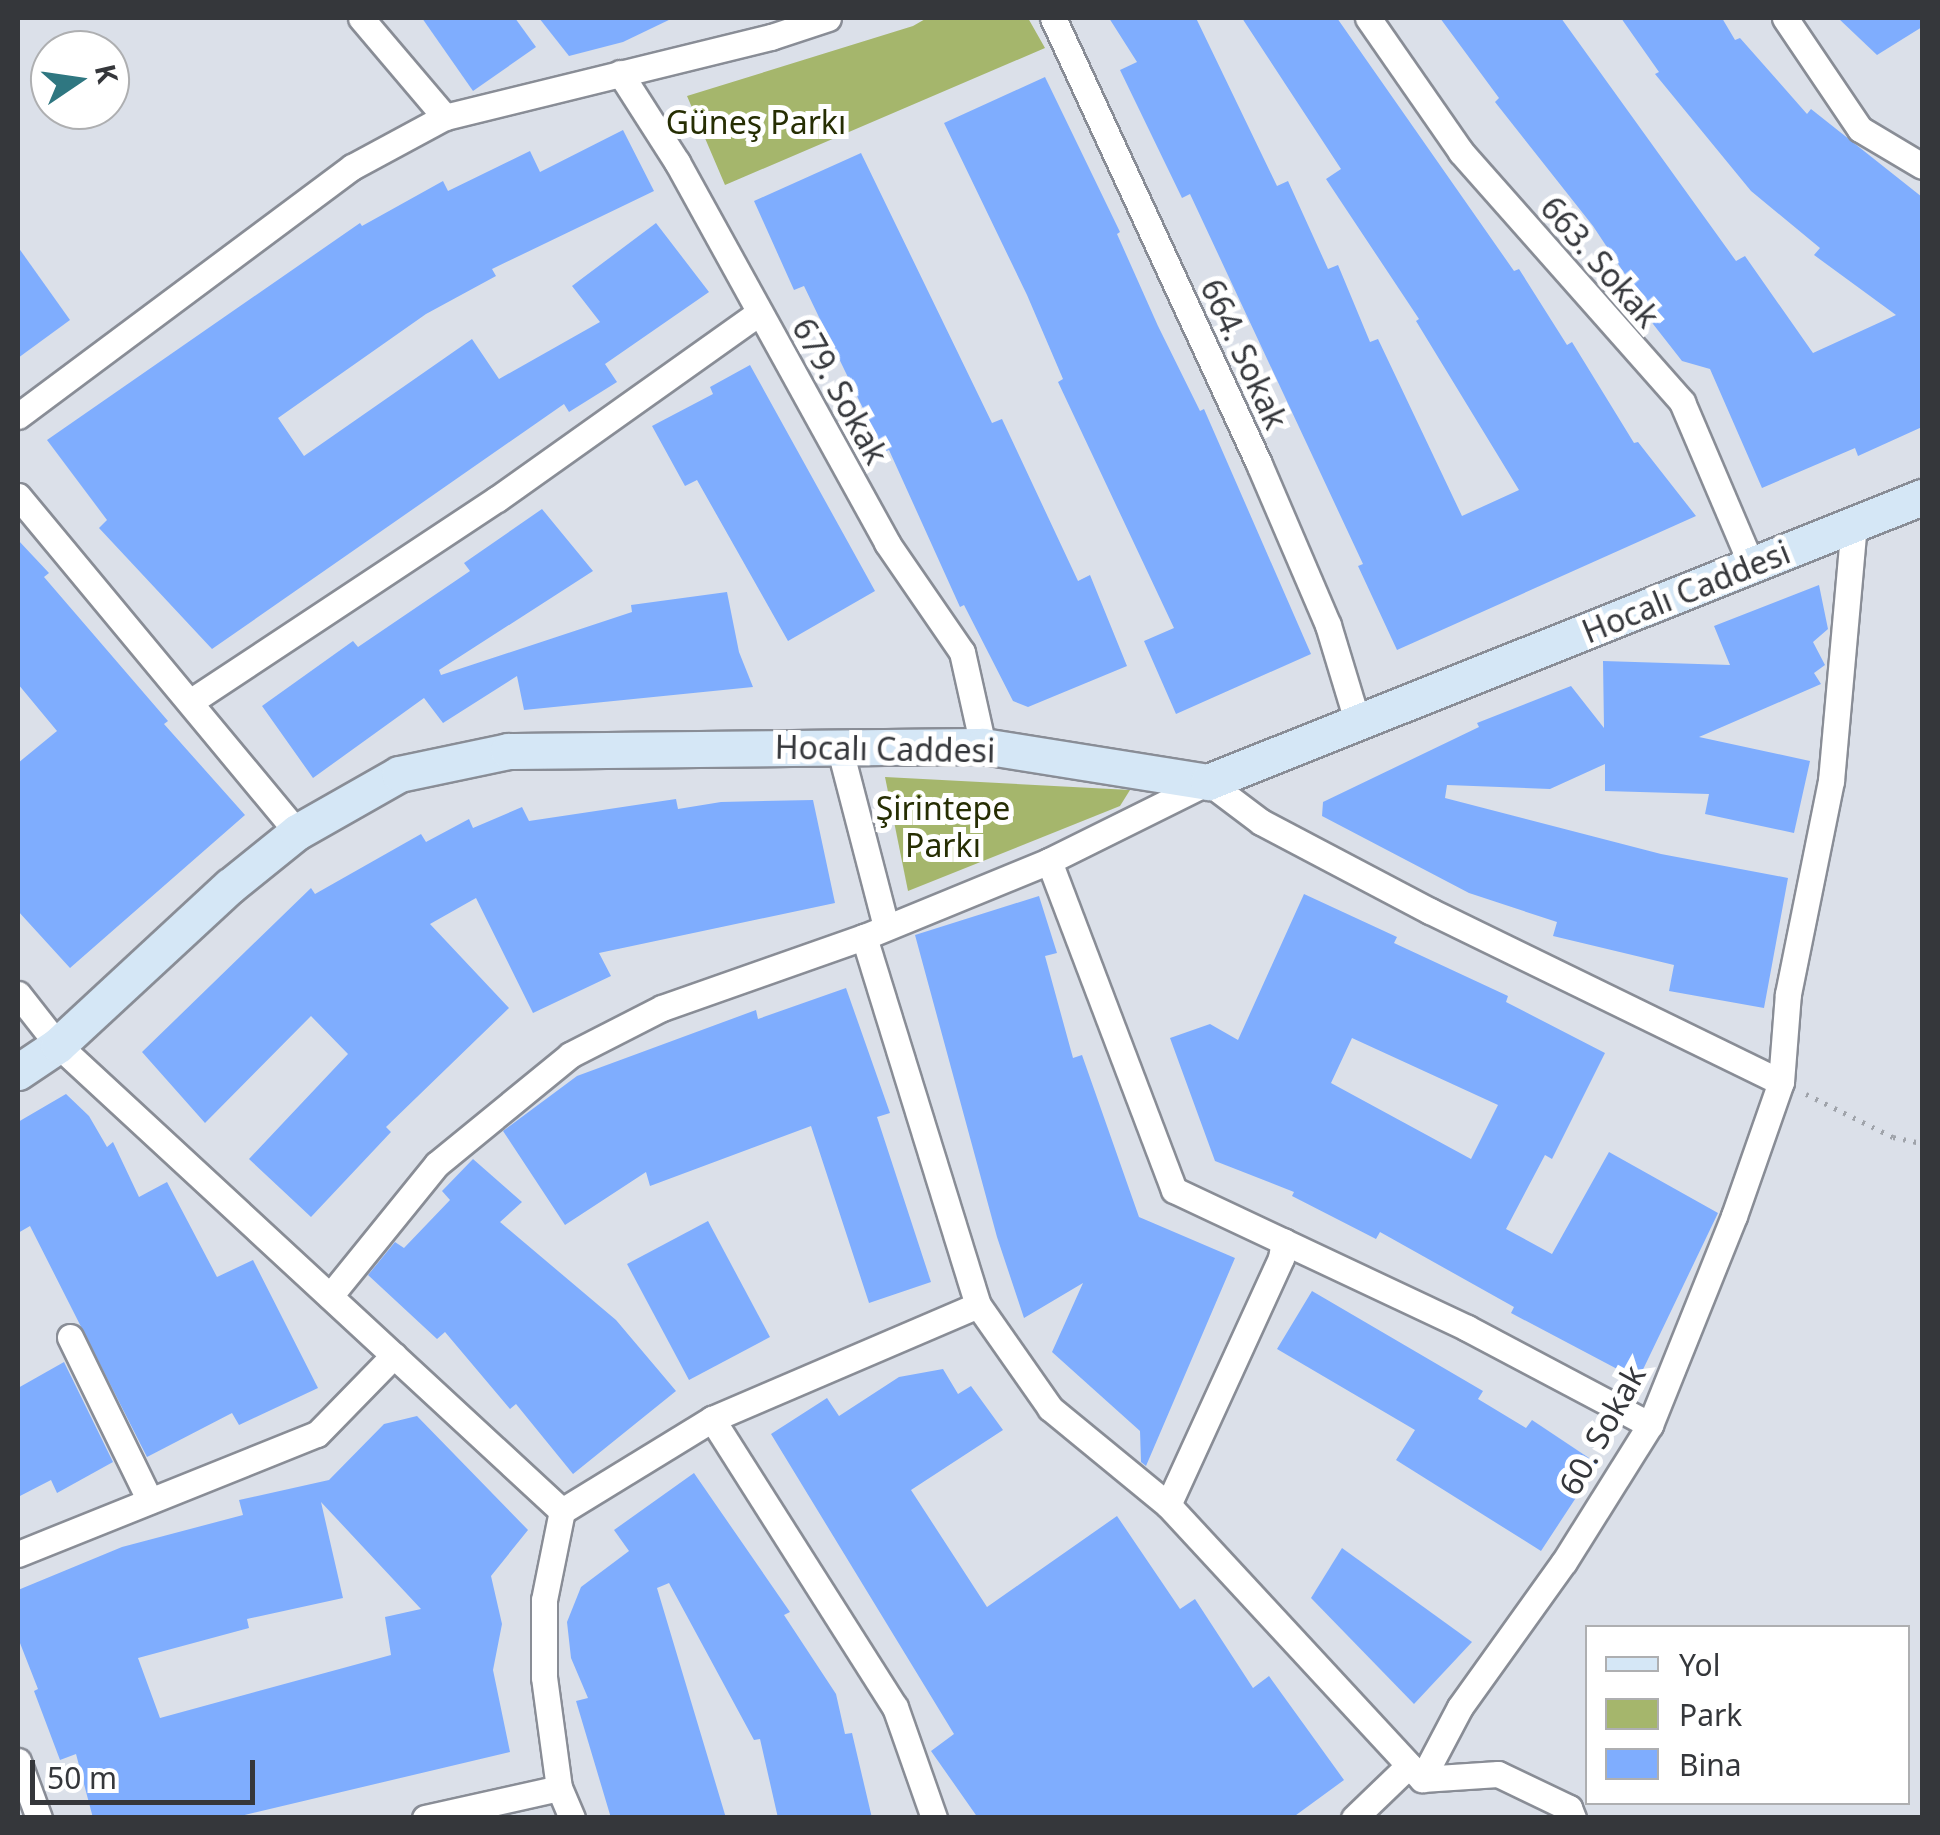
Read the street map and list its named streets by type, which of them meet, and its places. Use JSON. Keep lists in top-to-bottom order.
{
  "streets": {
    "street": [
      "663. Sokak",
      "664. Sokak",
      "679. Sokak",
      "Hocalı Caddesi",
      "60. Sokak"
    ]
  },
  "crossings": [
    ["663. Sokak", "Hocalı Caddesi"],
    ["664. Sokak", "Hocalı Caddesi"],
    ["679. Sokak", "Hocalı Caddesi"],
    ["Hocalı Caddesi", "60. Sokak"]
  ],
  "parks": ["Güneş Parkı", "Şirintepe Parkı"],
  "legend": ["Yol", "Park", "Bina"],
  "scale_bar": "50 m",
  "north": "right"
}
